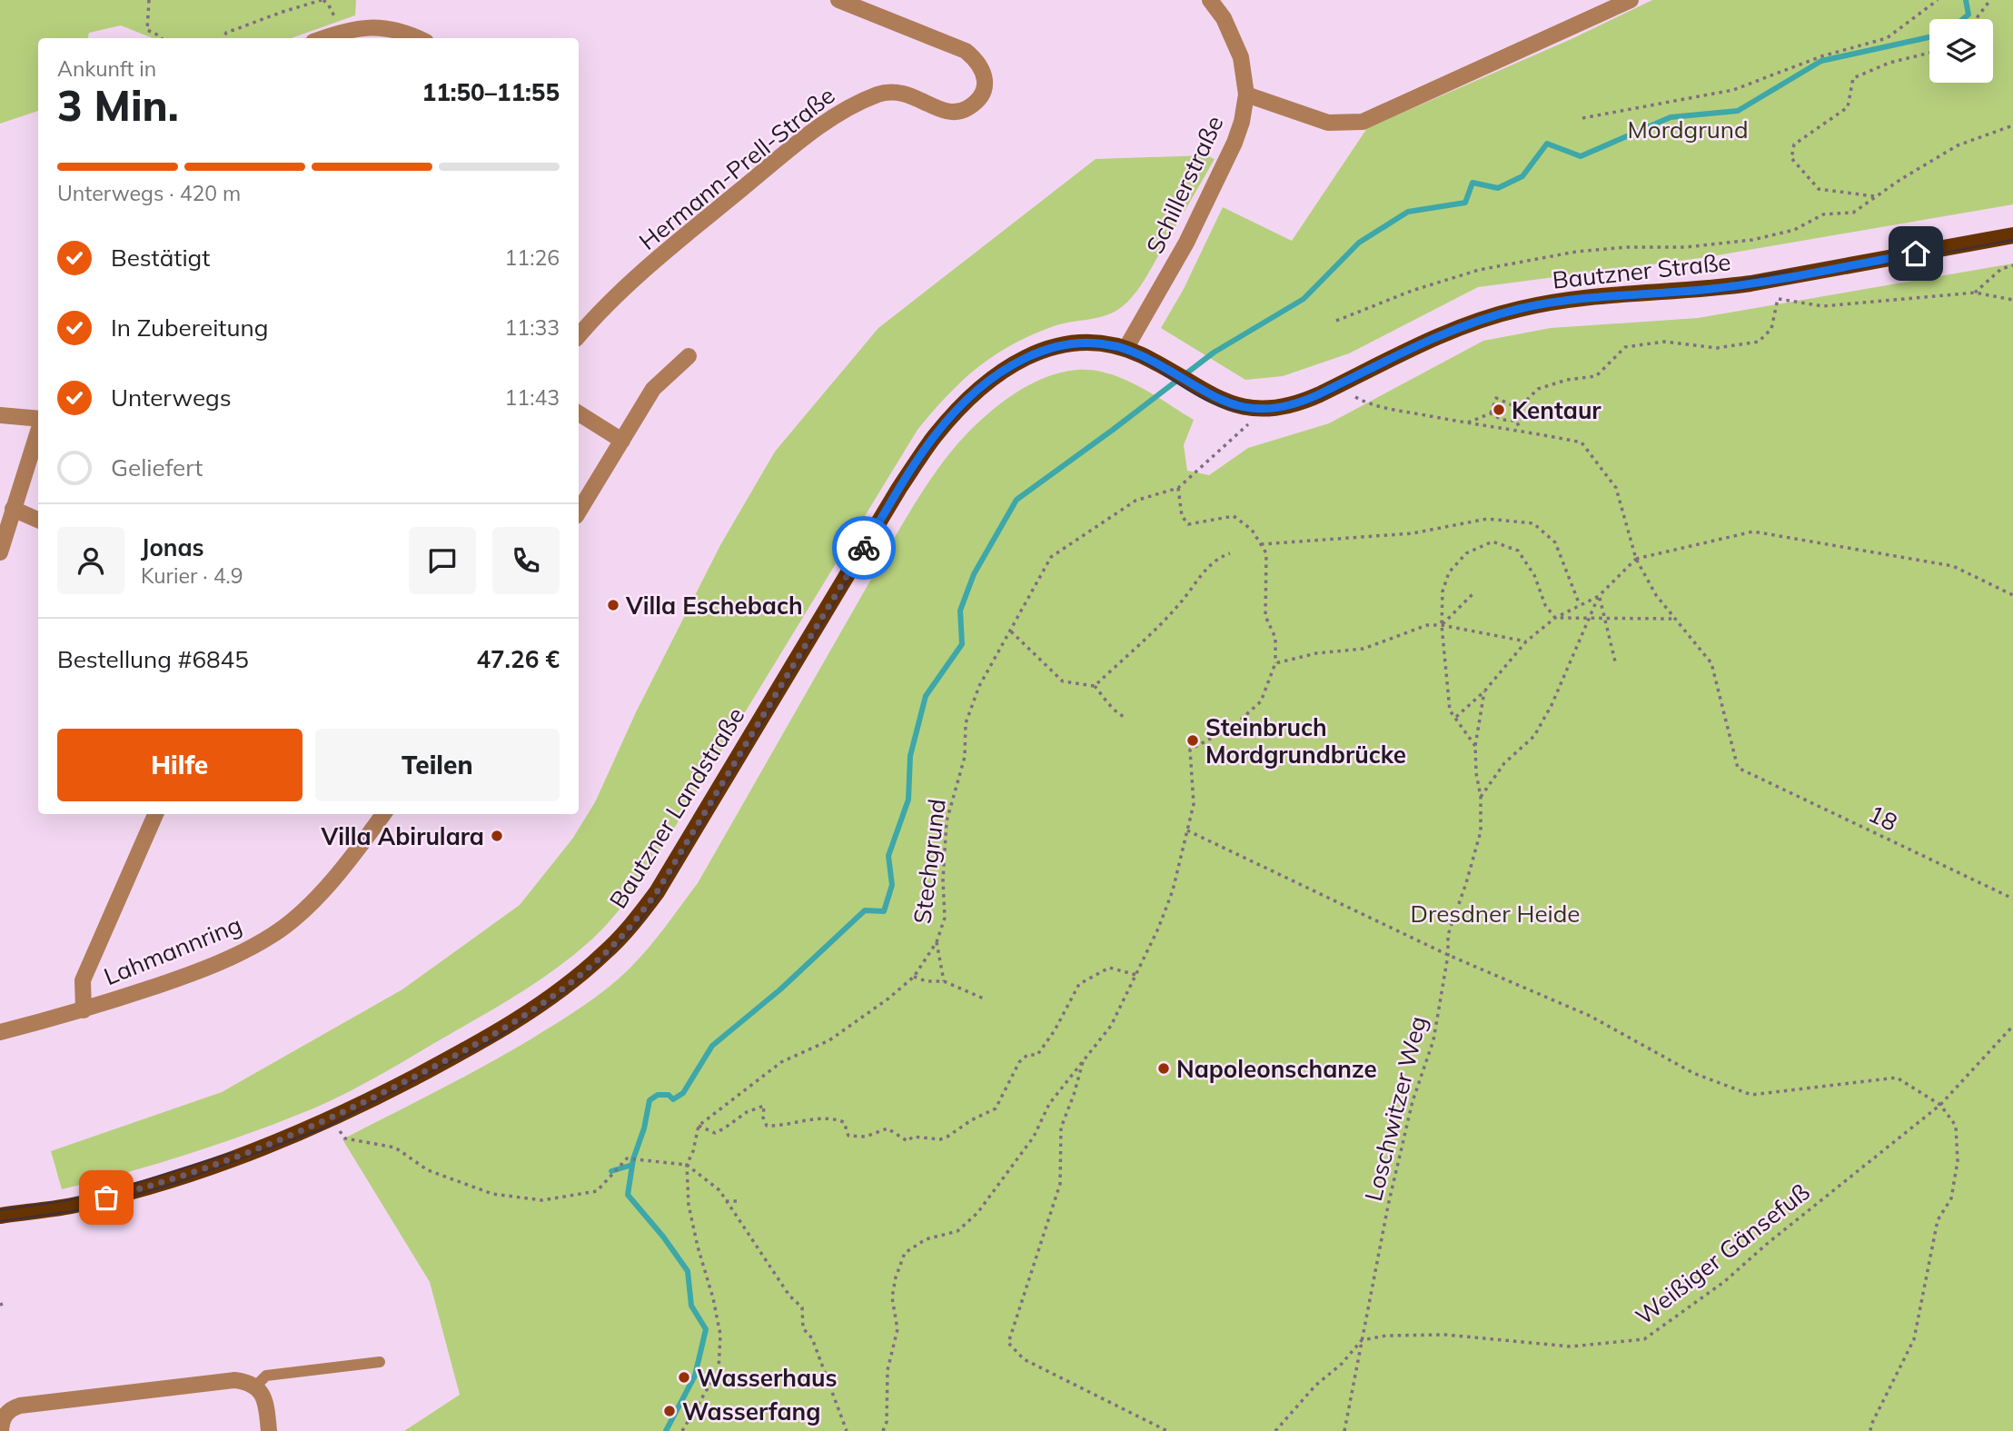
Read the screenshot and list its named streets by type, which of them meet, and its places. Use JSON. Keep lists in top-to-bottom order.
{
  "streets": {
    "main road": ["Bautzner Straße", "Bautzner Landstraße"],
    "street": ["Hermann-Prell-Straße", "Schillerstraße", "Lahmannring"],
    "path": [
      "18",
      "Stechgrund",
      "Loschwitzer Weg",
      "Weißiger Gänsefuß"
    ]
  },
  "crossings": [
    ["Schillerstraße", "Bautzner Straße"],
    ["Schillerstraße", "Bautzner Landstraße"],
    ["Bautzner Straße", "Bautzner Landstraße"],
    ["Bautzner Straße", "Stechgrund"],
    ["Loschwitzer Weg", "Weißiger Gänsefuß"]
  ],
  "parks": ["Mordgrund", "Dresdner Heide"],
  "places": [
    "Kentaur",
    "Villa Eschebach",
    "Steinbruch Mordgrundbrücke",
    "Villa Abirulara",
    "Napoleonschanze",
    "Wasserhaus",
    "Wasserfang"
  ],
  "page": {
    "heading": ["3 Min.", "Ankunft in", "11:50–11:55"],
    "panel": [
      "Jonas",
      "Kurier · 4.9",
      "Bestellung #6845",
      "47.26 €"
    ],
    "bar": "Unterwegs · 420 m",
    "list": [
      ["Bestätigt", "11:26"],
      ["In Zubereitung", "11:33"],
      ["Unterwegs", "11:43"],
      "Geliefert"
    ],
    "buttons": ["Hilfe", "Teilen"]
  }
}
